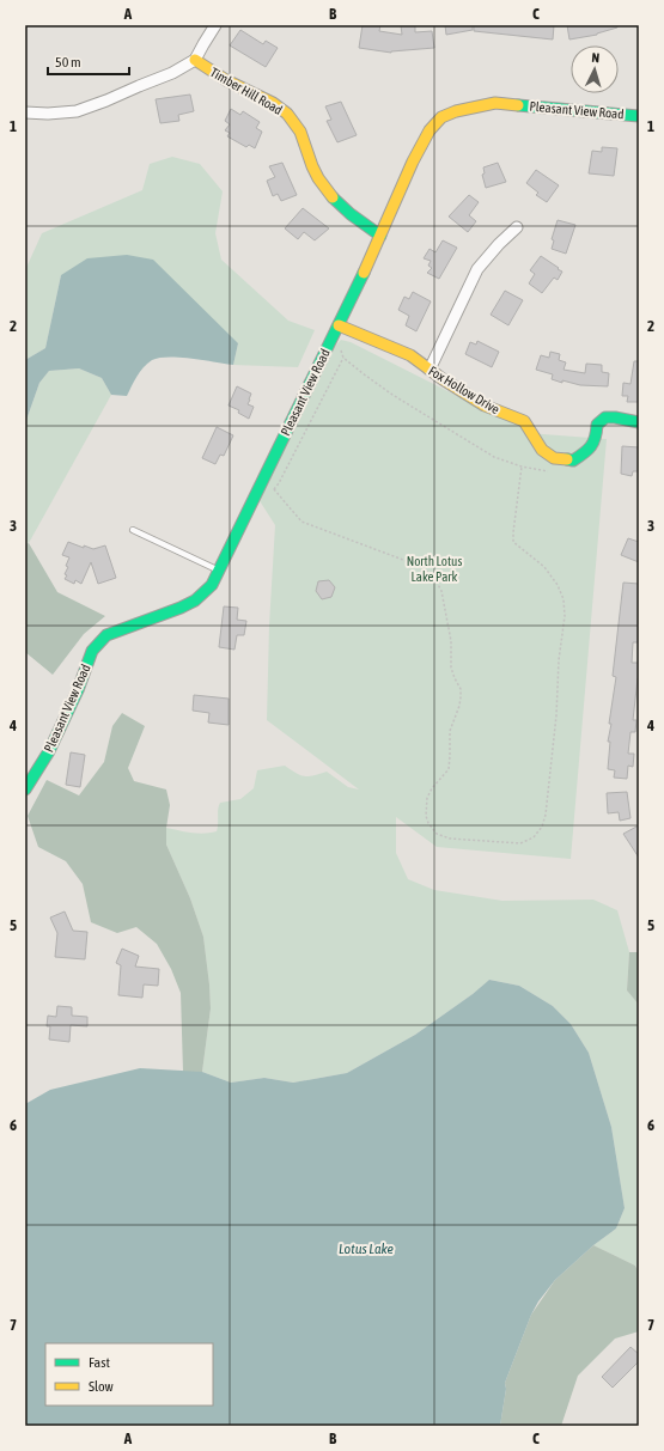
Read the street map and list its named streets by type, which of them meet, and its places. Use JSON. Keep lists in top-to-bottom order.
{
  "streets": {
    "street": ["Timber Hill Road", "Pleasant View Road", "Fox Hollow Drive"]
  },
  "crossings": [
    ["Timber Hill Road", "Pleasant View Road"],
    ["Pleasant View Road", "Fox Hollow Drive"]
  ],
  "water": ["Lotus Lake"],
  "parks": ["North Lotus Lake Park"],
  "legend": ["Fast", "Slow"],
  "scale_bar": "50 m",
  "north": "top",
  "grid": {
    "columns": ["A", "B", "C"],
    "rows": [
      "1",
      "2",
      "3",
      "4",
      "5",
      "6",
      "7"
    ]
  }
}
